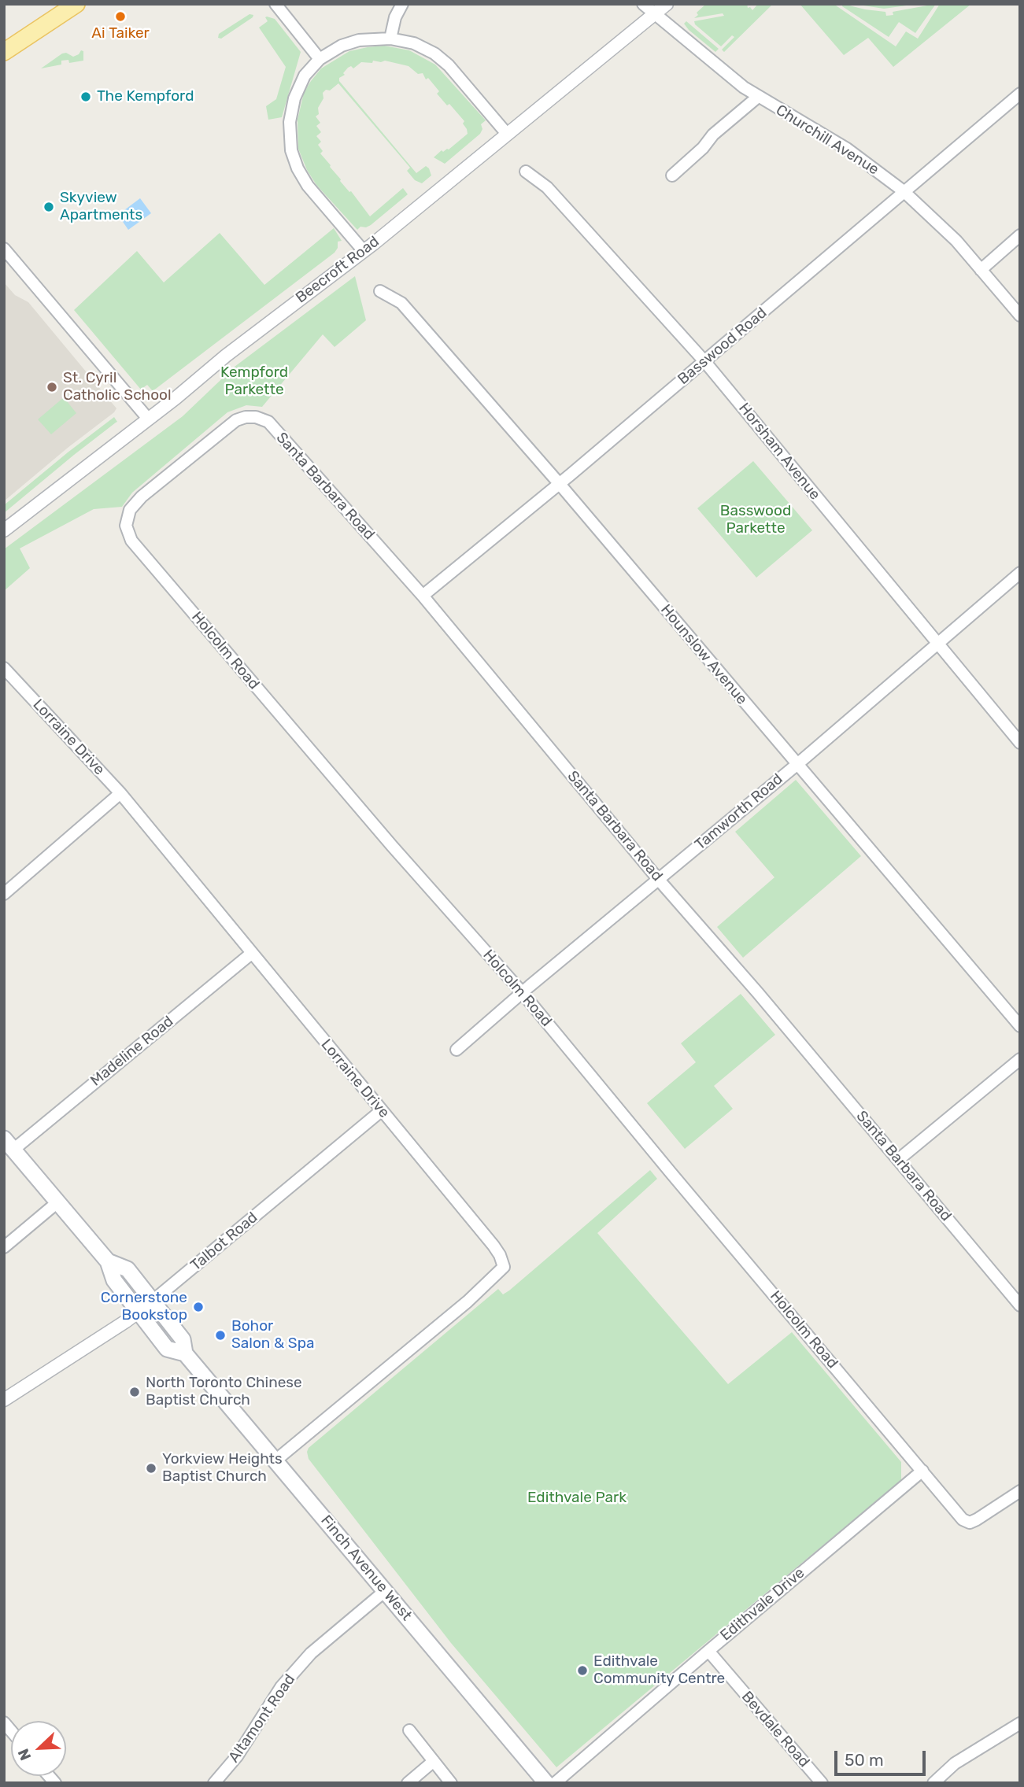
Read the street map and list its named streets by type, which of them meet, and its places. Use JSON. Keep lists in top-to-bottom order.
{
  "streets": {
    "main road": ["Finch Avenue West"],
    "street": [
      "Churchill Avenue",
      "Beecroft Road",
      "Basswood Road",
      "Horsham Avenue",
      "Santa Barbara Road",
      "Holcolm Road",
      "Hounslow Avenue",
      "Lorraine Drive",
      "Tamworth Road",
      "Madeline Road",
      "Talbot Road",
      "Edithvale Drive",
      "Altamont Road",
      "Bevdale Road"
    ]
  },
  "crossings": [
    ["Churchill Avenue", "Beecroft Road"],
    ["Churchill Avenue", "Basswood Road"],
    ["Basswood Road", "Horsham Avenue"],
    ["Basswood Road", "Santa Barbara Road"],
    ["Basswood Road", "Hounslow Avenue"],
    ["Horsham Avenue", "Tamworth Road"],
    ["Santa Barbara Road", "Holcolm Road"],
    ["Santa Barbara Road", "Tamworth Road"],
    ["Holcolm Road", "Tamworth Road"],
    ["Holcolm Road", "Edithvale Drive"],
    ["Hounslow Avenue", "Tamworth Road"],
    ["Lorraine Drive", "Madeline Road"],
    ["Lorraine Drive", "Talbot Road"],
    ["Lorraine Drive", "Finch Avenue West"],
    ["Madeline Road", "Finch Avenue West"],
    ["Talbot Road", "Finch Avenue West"],
    ["Finch Avenue West", "Altamont Road"],
    ["Edithvale Drive", "Bevdale Road"]
  ],
  "parks": ["Kempford Parkette", "Basswood Parkette", "Edithvale Park"],
  "places": [
    "Ai Taiker",
    "The Kempford",
    "Skyview Apartments",
    "St. Cyril Catholic School",
    "Cornerstone Bookstop",
    "Bohor Salon & Spa",
    "North Toronto Chinese Baptist Church",
    "Yorkview Heights Baptist Church",
    "Edithvale Community Centre"
  ],
  "scale_bar": "50 m",
  "north": "bottom left"
}
